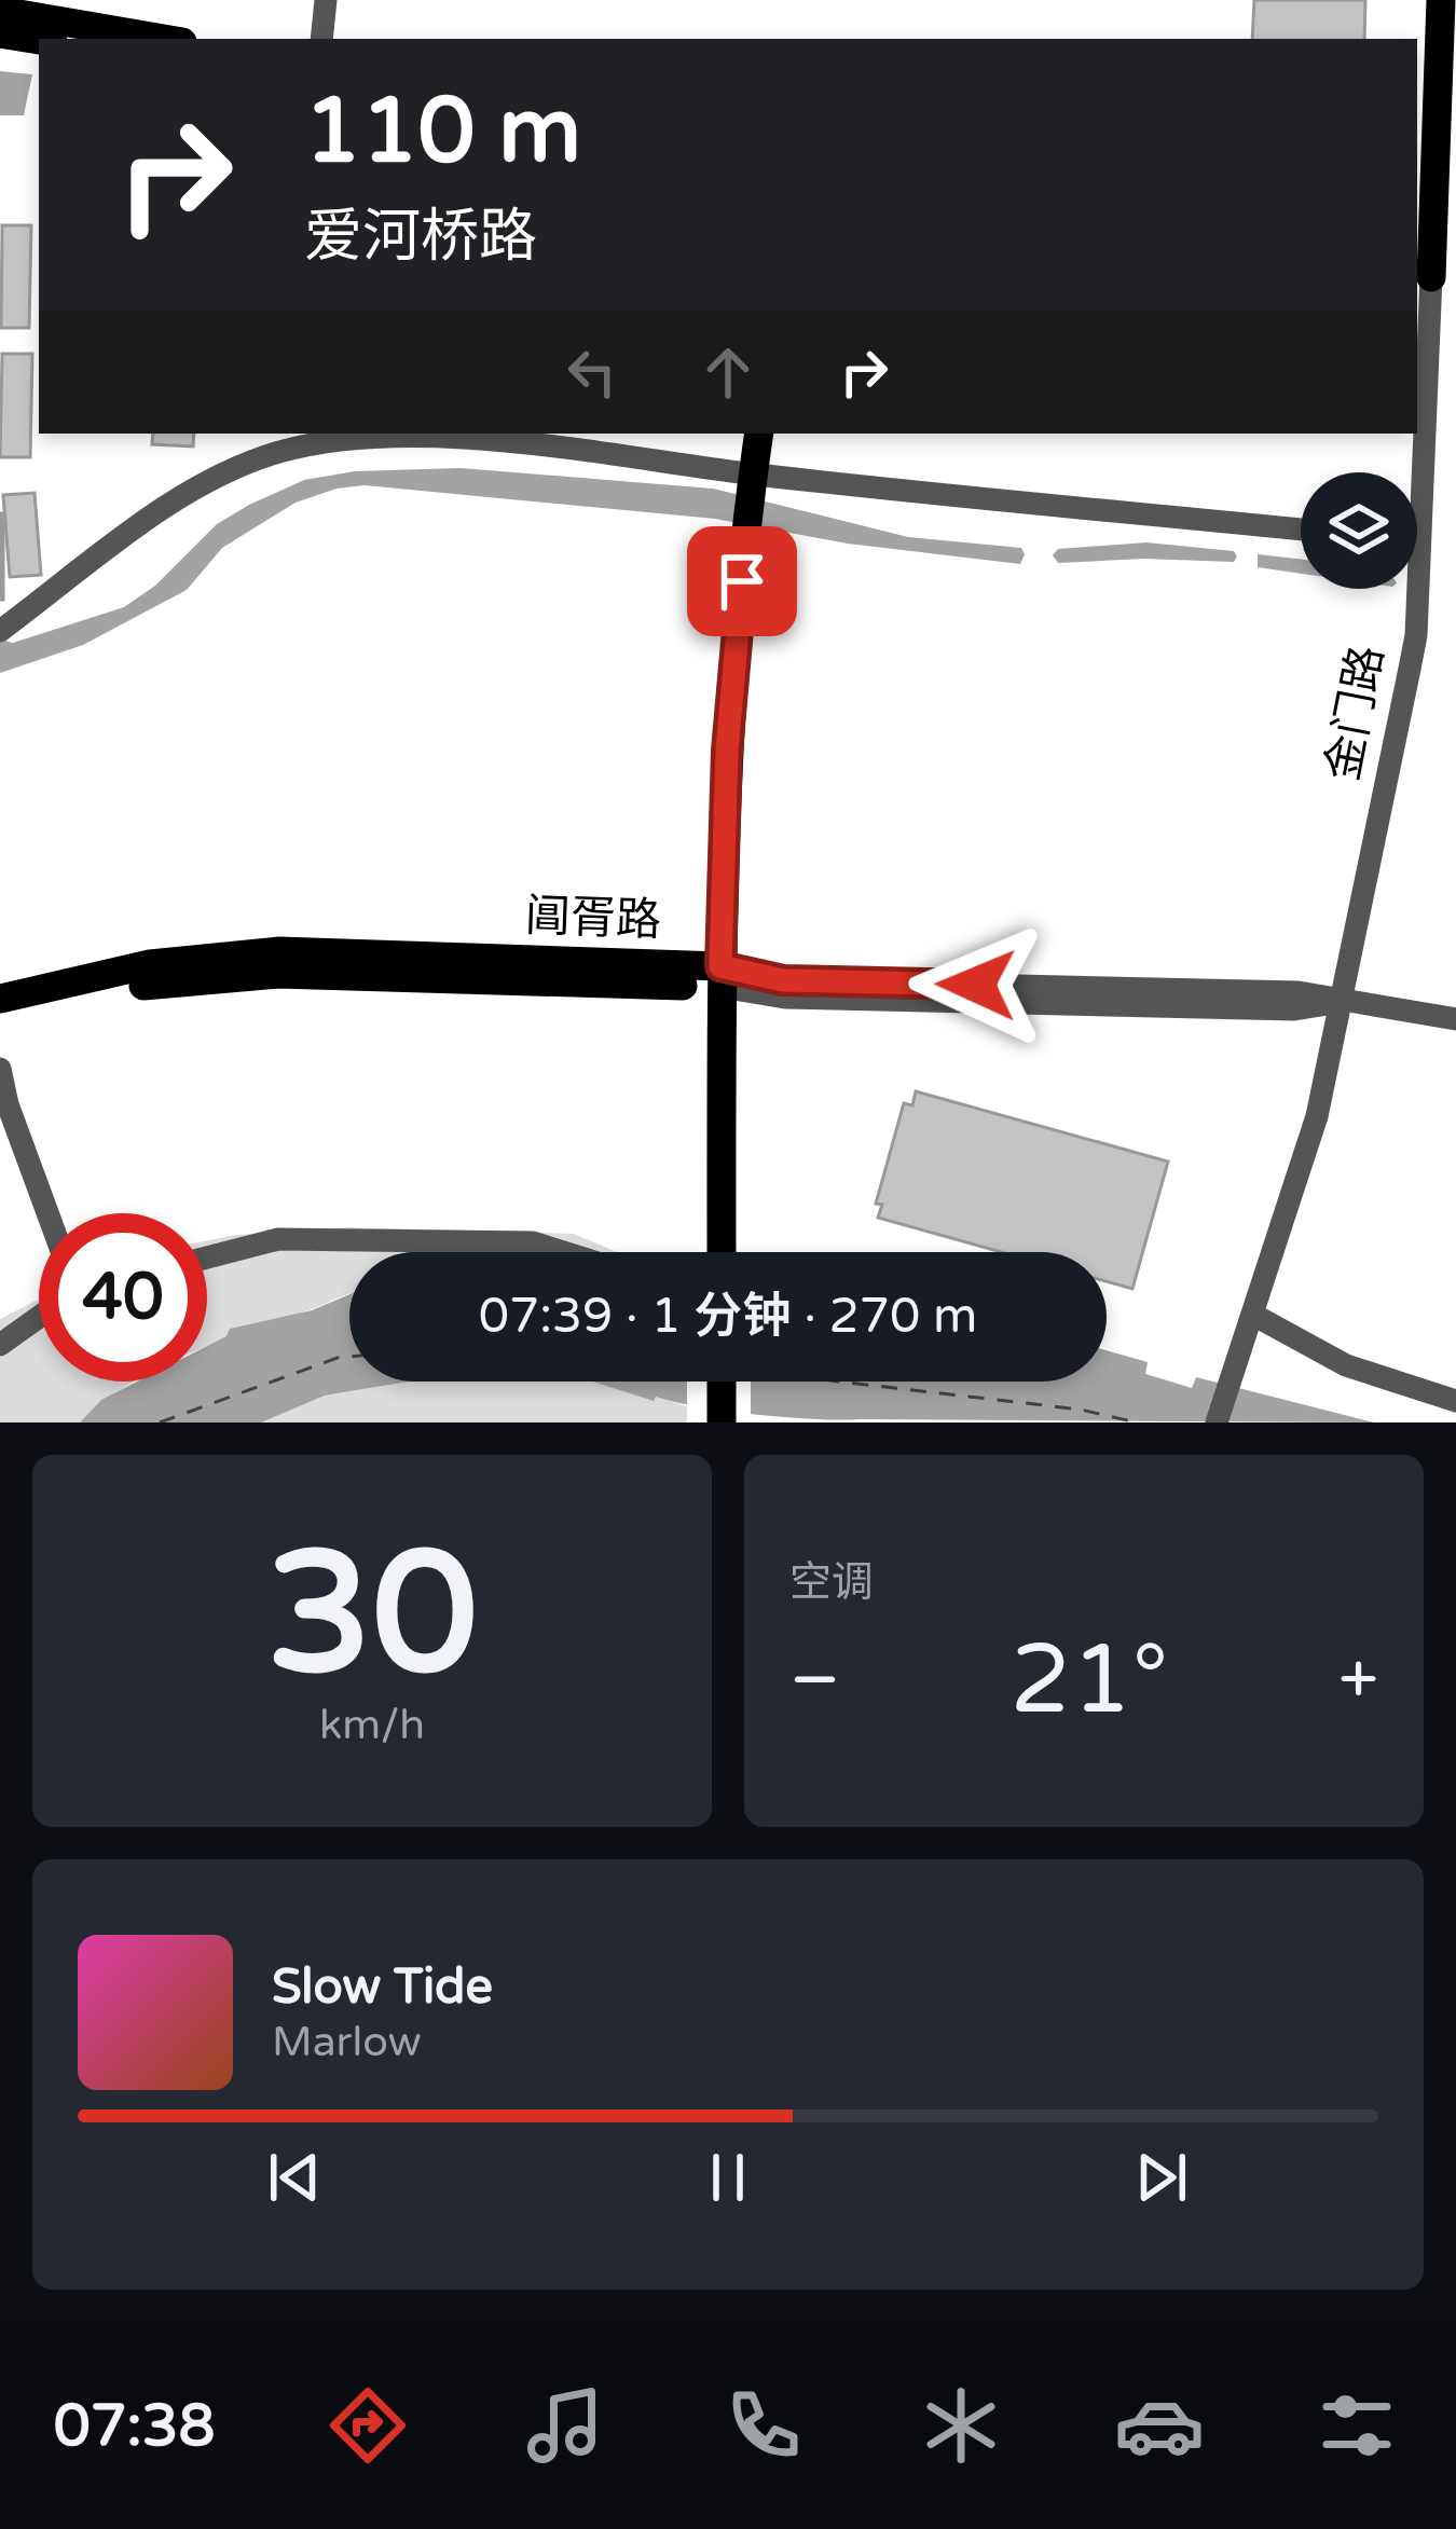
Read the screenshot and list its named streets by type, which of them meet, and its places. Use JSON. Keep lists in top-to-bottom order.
{
  "streets": {
    "main road": ["金门路", "阊胥路"]
  },
  "crossings": [
    ["金门路", "阊胥路"]
  ],
  "page": {
    "turn": ["110 m", "爱河桥路"],
    "limit": "40",
    "trip": "07:39 · 1 分钟 · 270 m",
    "tile": [
      ["30", "km/h"],
      "空调"
    ],
    "heat": ["−", "21°", "+"],
    "song": ["Slow Tide", "Marlow"],
    "tabs": "07:38"
  }
}
